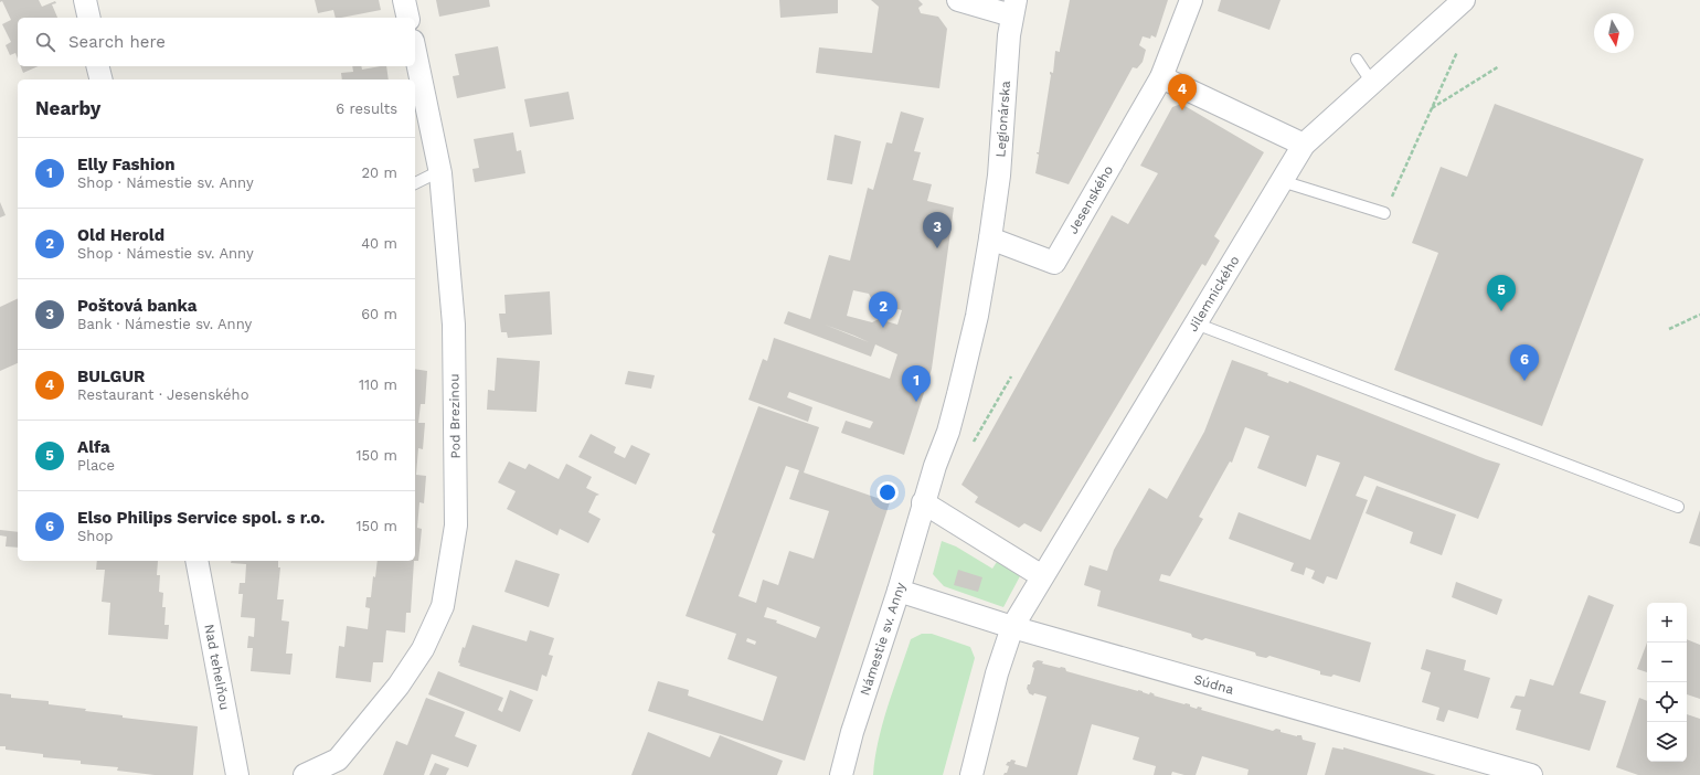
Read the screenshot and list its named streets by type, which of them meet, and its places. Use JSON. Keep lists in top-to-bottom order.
{
  "streets": {
    "street": [
      "Legionárska",
      "Jesenského",
      "Jilemnického",
      "Pod Brezinou",
      "Námestie sv. Anny",
      "Nad tehelňou",
      "Súdna"
    ]
  },
  "crossings": [
    ["Legionárska", "Jesenského"],
    ["Legionárska", "Námestie sv. Anny"],
    ["Jesenského", "Námestie sv. Anny"],
    ["Jilemnického", "Súdna"],
    ["Námestie sv. Anny", "Súdna"]
  ],
  "north": "bottom",
  "page": {
    "search": "Search here",
    "pins": [
      "4",
      "3",
      "5",
      "2",
      "6",
      "1"
    ],
    "heading": ["Nearby", "6 results"],
    "list": [
      {
        "mark": "1",
        "name": "Elly Fashion",
        "note": "Shop · Námestie sv. Anny",
        "value": "20 m"
      },
      {
        "mark": "2",
        "name": "Old Herold",
        "note": "Shop · Námestie sv. Anny",
        "value": "40 m"
      },
      {
        "mark": "3",
        "name": "Poštová banka",
        "note": "Bank · Námestie sv. Anny",
        "value": "60 m"
      },
      {
        "mark": "4",
        "name": "BULGUR",
        "note": "Restaurant · Jesenského",
        "value": "110 m"
      },
      {
        "mark": "5",
        "name": "Alfa",
        "note": "Place",
        "value": "150 m"
      },
      {
        "mark": "6",
        "name": "Elso Philips Service spol. s r.o.",
        "note": "Shop",
        "value": "150 m"
      }
    ],
    "map_buttons": ["+", "−"]
  }
}
